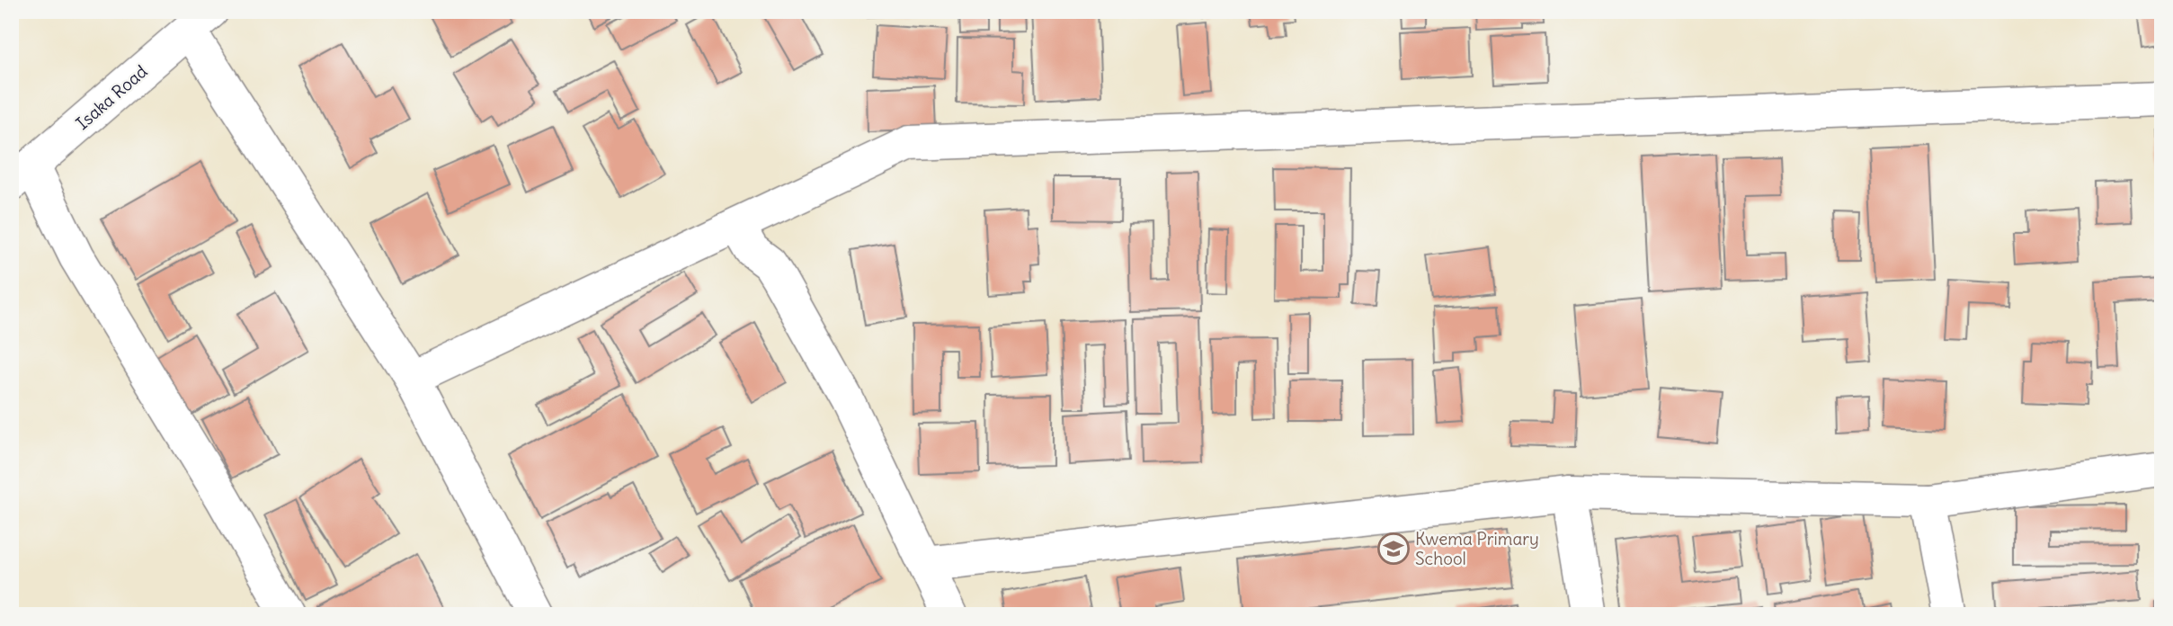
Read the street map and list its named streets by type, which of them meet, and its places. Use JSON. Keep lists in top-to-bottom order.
{
  "streets": {
    "street": ["Isaka Road"]
  },
  "places": {
    "school or university": ["Kwema Primary School"]
  }
}
